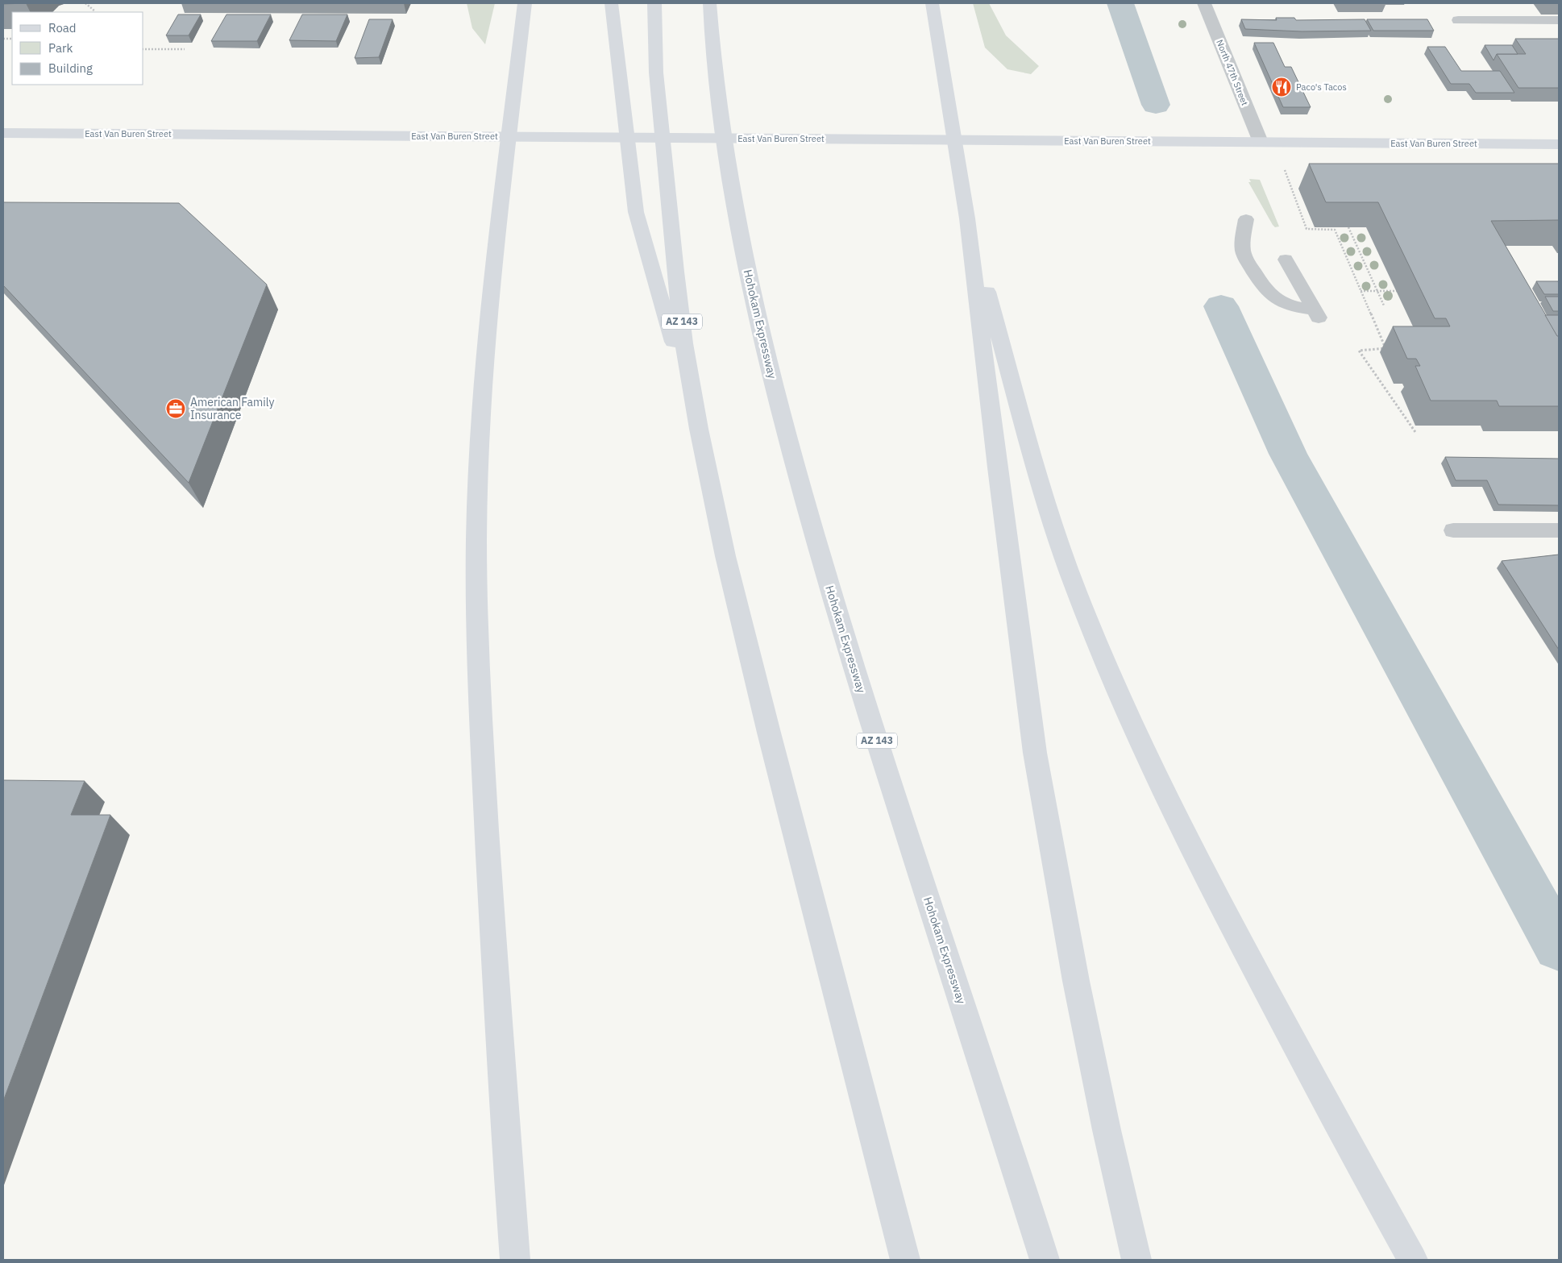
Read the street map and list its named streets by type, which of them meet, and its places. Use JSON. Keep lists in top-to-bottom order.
{
  "streets": {
    "main road": ["East Van Buren Street", "AZ 143", "Hohokam Expressway"],
    "street": ["North 47th Street"]
  },
  "crossings": [
    ["North 47th Street", "East Van Buren Street"]
  ],
  "places": {
    "restaurant": ["Paco's Tacos"],
    "office": ["American Family Insurance"]
  },
  "legend": ["Road", "Park", "Building"]
}
